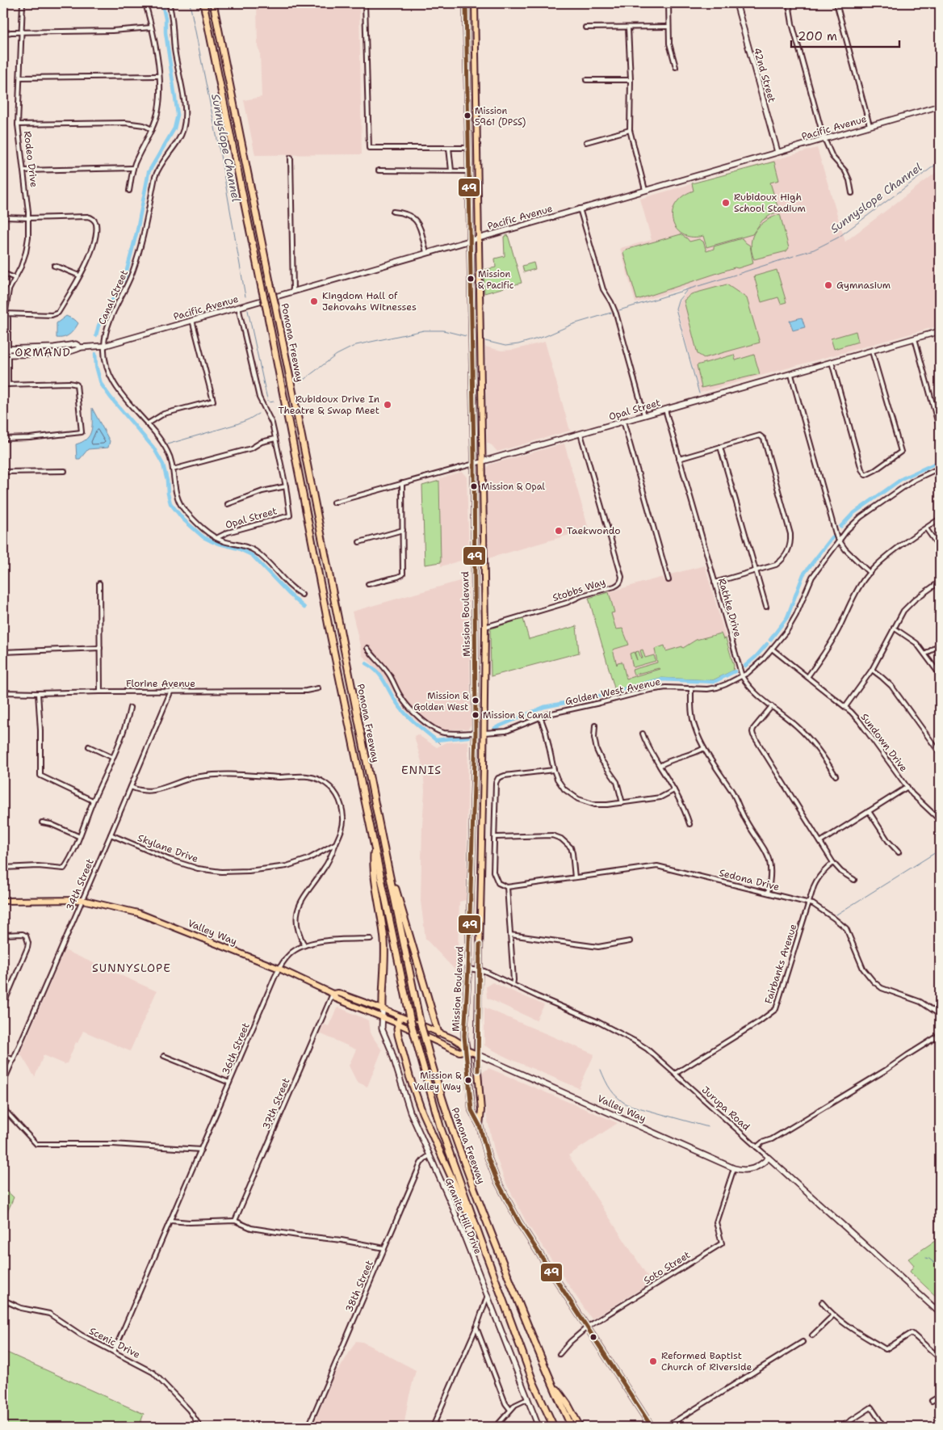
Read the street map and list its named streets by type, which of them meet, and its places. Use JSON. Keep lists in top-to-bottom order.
{
  "streets": {
    "highway": ["Pomona Freeway"],
    "main road": ["Mission Boulevard", "Valley Way"],
    "street": [
      "42nd Street",
      "Pacific Avenue",
      "Rodeo Drive",
      "Canal Street",
      "Opal Street",
      "Stobbs Way",
      "Rathke Drive",
      "Florine Avenue",
      "Golden West Avenue",
      "Sundown Drive",
      "Skylane Drive",
      "Sedona Drive",
      "34th Street",
      "Fairbanks Avenue",
      "36th Street",
      "37th Street",
      "Jurupa Road",
      "Granite Hill Drive",
      "Soto Street",
      "38th Street",
      "Scenic Drive"
    ]
  },
  "crossings": [
    ["42nd Street", "Pacific Avenue"],
    ["Pacific Avenue", "Canal Street"],
    ["Pacific Avenue", "Mission Boulevard"],
    ["Canal Street", "Opal Street"],
    ["Opal Street", "Stobbs Way"],
    ["Opal Street", "Rathke Drive"],
    ["Opal Street", "Mission Boulevard"],
    ["Stobbs Way", "Mission Boulevard"],
    ["Rathke Drive", "Golden West Avenue"],
    ["Mission Boulevard", "Golden West Avenue"],
    ["Mission Boulevard", "Valley Way"],
    ["Mission Boulevard", "Jurupa Road"],
    ["Mission Boulevard", "Soto Street"],
    ["Florine Avenue", "34th Street"],
    ["Golden West Avenue", "Sundown Drive"],
    ["Skylane Drive", "34th Street"],
    ["Sedona Drive", "Fairbanks Avenue"],
    ["34th Street", "Valley Way"],
    ["Valley Way", "36th Street"],
    ["Valley Way", "37th Street"],
    ["Valley Way", "Jurupa Road"],
    ["Valley Way", "Granite Hill Drive"],
    ["Valley Way", "Soto Street"],
    ["Fairbanks Avenue", "Jurupa Road"],
    ["36th Street", "Scenic Drive"],
    ["Granite Hill Drive", "38th Street"]
  ],
  "districts": ["ORMAND", "ENNIS", "SUNNYSLOPE"],
  "water": ["Sunnyslope Channel"],
  "places": [
    "Mission 5961 (DPSS)",
    "Rubidoux High School Stadium",
    "Mission & Pacific",
    "Gymnasium",
    "Kingdom Hall of Jehovahs Witnesses",
    "Rubidoux Drive In Theatre & Swap Meet",
    "Mission & Opal",
    "Taekwondo",
    "Mission & Golden West",
    "Mission & Canal",
    "Mission & Valley Way",
    "Reformed Baptist Church of Riverside"
  ],
  "lines": ["transit line 49"],
  "scale_bar": "200 m"
}
